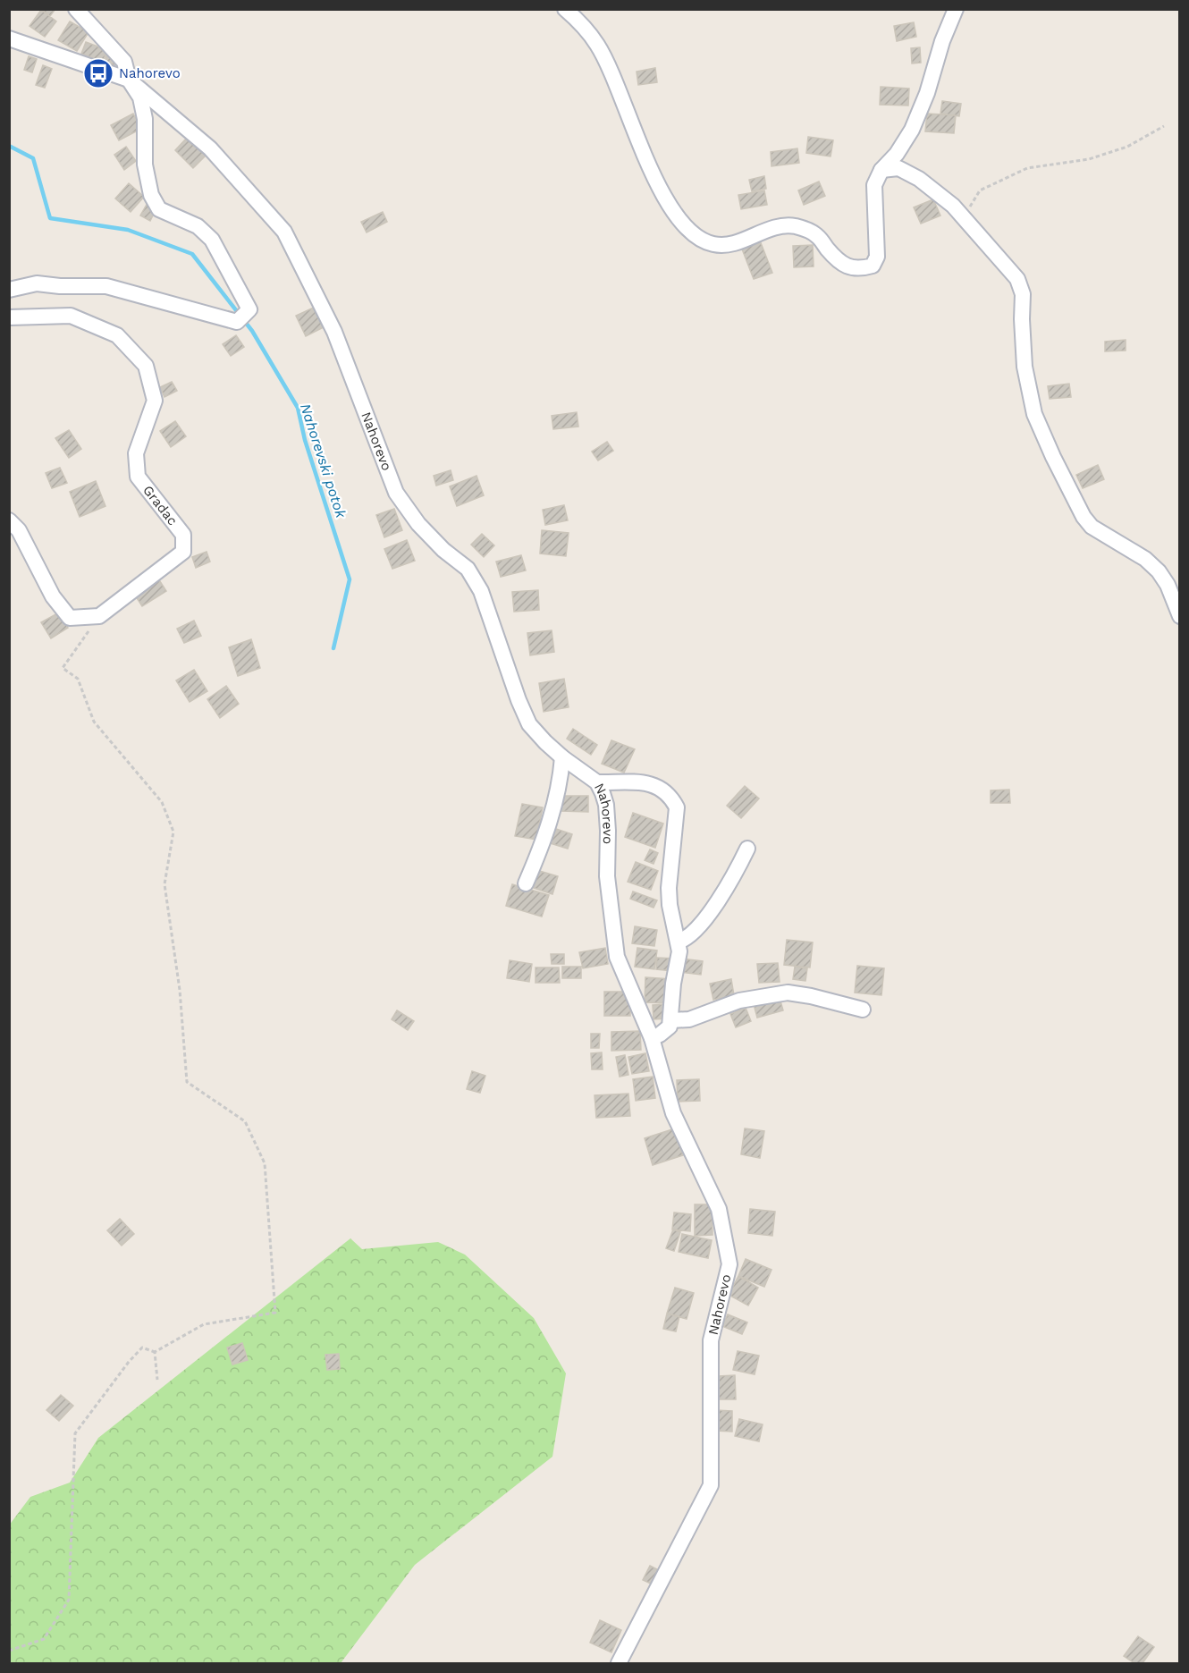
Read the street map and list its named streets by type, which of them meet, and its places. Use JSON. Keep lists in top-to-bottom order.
{
  "streets": {
    "street": ["Nahorevo", "Gradac"]
  },
  "water": ["Nahorevski potok"],
  "places": {
    "bus stop": ["Nahorevo"]
  }
}
